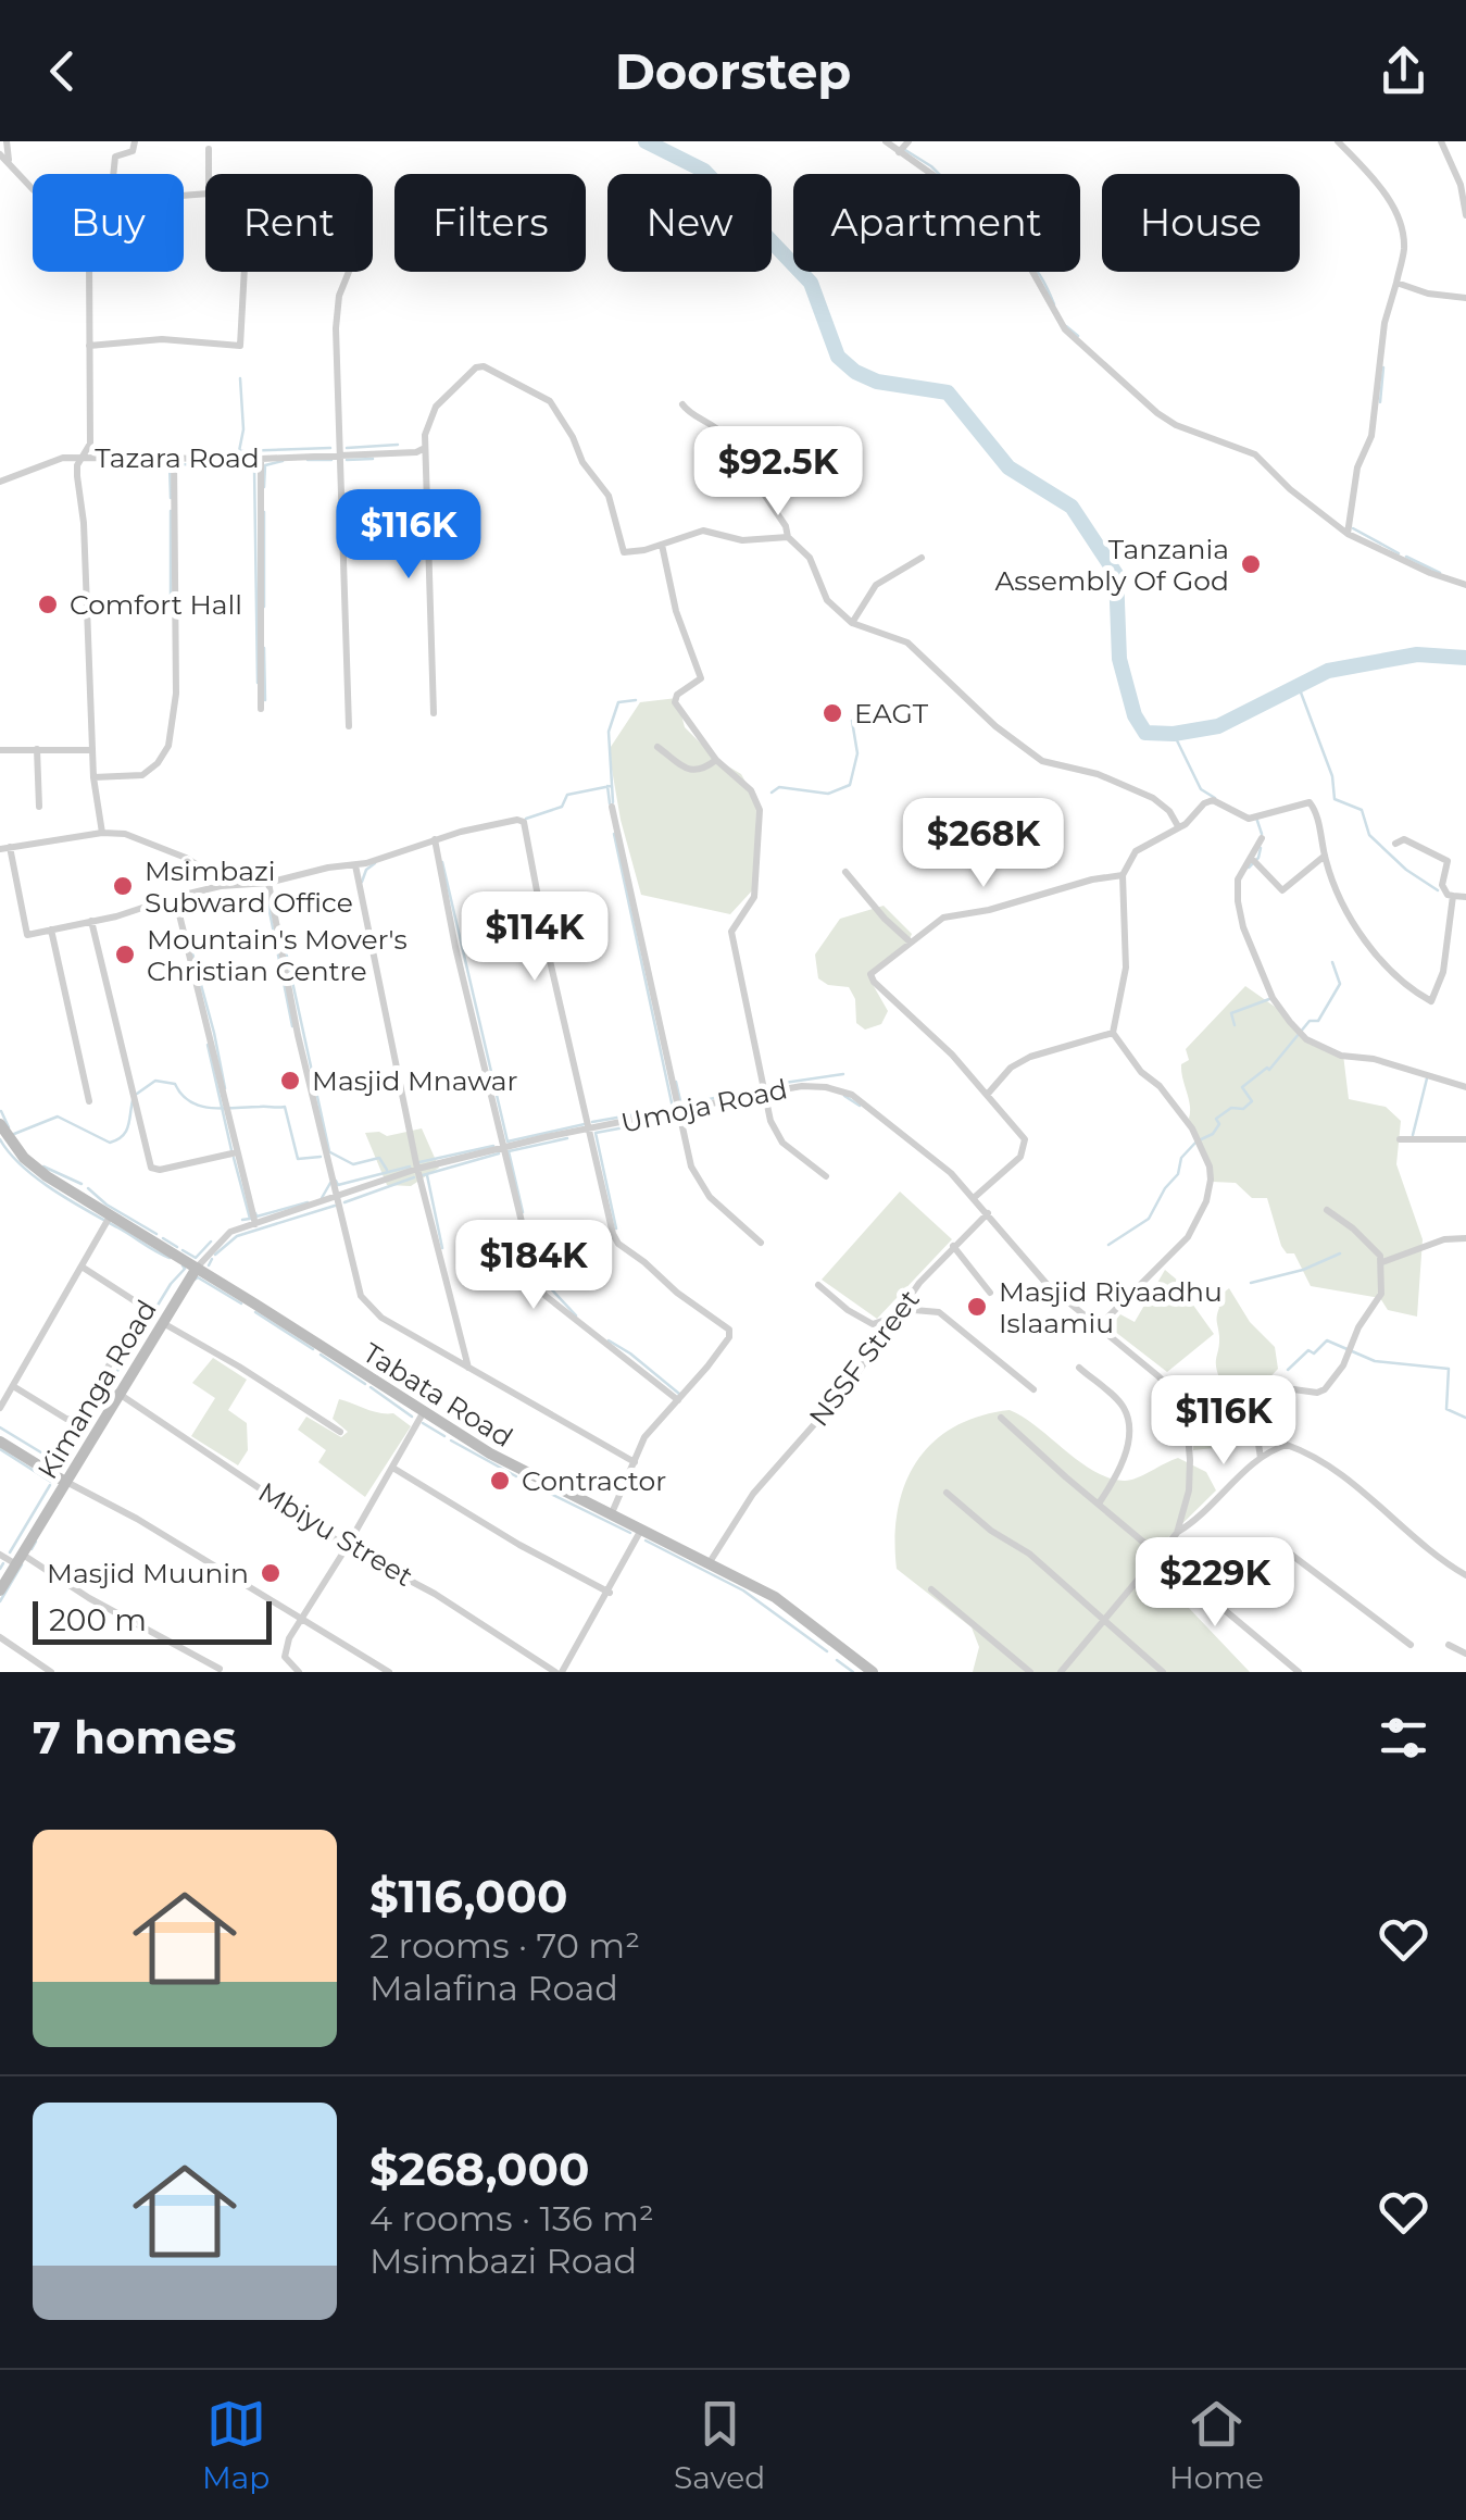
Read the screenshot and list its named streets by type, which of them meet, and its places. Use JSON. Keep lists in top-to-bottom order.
{
  "streets": {
    "main road": ["Kimanga Road", "Tabata Road"],
    "street": [
      "Tazara Road",
      "Umoja Road",
      "NSSF Street",
      "Mbiyu Street"
    ]
  },
  "crossings": [
    ["Umoja Road", "NSSF Street"],
    ["Umoja Road", "Kimanga Road"],
    ["Umoja Road", "Tabata Road"],
    ["NSSF Street", "Tabata Road"],
    ["Kimanga Road", "Tabata Road"],
    ["Kimanga Road", "Mbiyu Street"]
  ],
  "places": [
    "Tanzania Assembly Of God",
    "Comfort Hall",
    "EAGT",
    "Msimbazi Subward Office",
    "Mountain's Mover's Christian Centre",
    "Masjid Mnawar",
    "Masjid Riyaadhu Islaamiu",
    "Contractor",
    "Masjid Muunin"
  ],
  "scale_bar": "200 m",
  "page": {
    "header": "Doorstep",
    "chip": [
      "Buy",
      "Rent",
      "Filters",
      "New",
      "Apartment",
      "House"
    ],
    "price": [
      "$92.5K",
      "$116K",
      "$268K",
      "$114K",
      "$184K",
      "$116K",
      "$229K"
    ],
    "scale": "200 m",
    "heading": "7 homes",
    "list": [
      {
        "name": "$116,000",
        "note": "2 rooms · 70 m² · Malafina Road"
      },
      {
        "name": "$268,000",
        "note": "4 rooms · 136 m² · Msimbazi Road"
      }
    ],
    "tabs": ["Map", "Saved", "Home"]
  }
}
